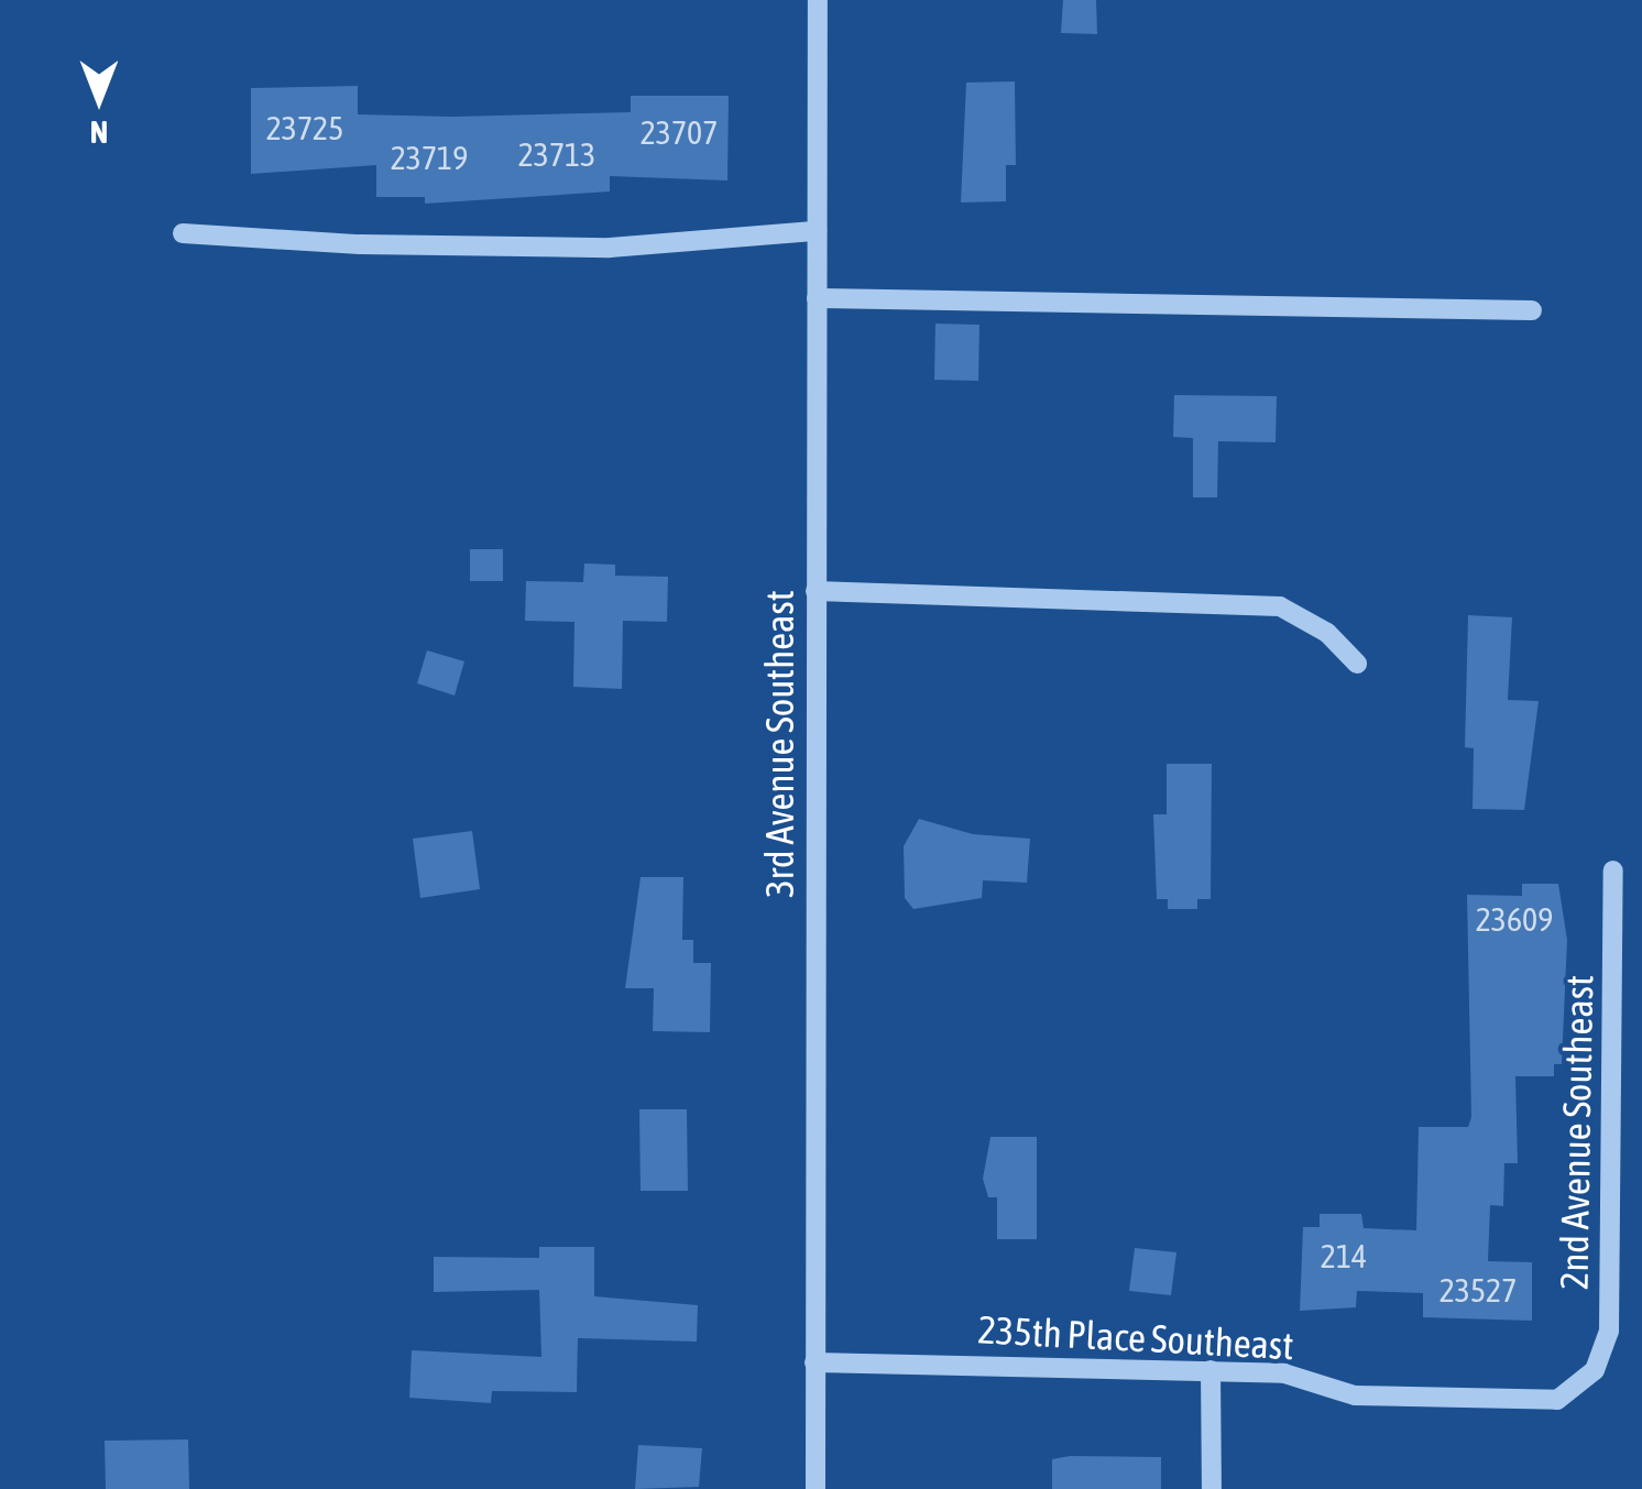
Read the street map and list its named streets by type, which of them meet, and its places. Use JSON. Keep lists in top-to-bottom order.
{
  "streets": {
    "street": ["3rd Avenue Southeast", "2nd Avenue Southeast", "235th Place Southeast"]
  },
  "crossings": [
    ["3rd Avenue Southeast", "235th Place Southeast"],
    ["2nd Avenue Southeast", "235th Place Southeast"]
  ],
  "house_numbers": [
    "23725",
    "23707",
    "23713",
    "23719",
    "23609",
    "214",
    "23527"
  ],
  "north": "bottom"
}
